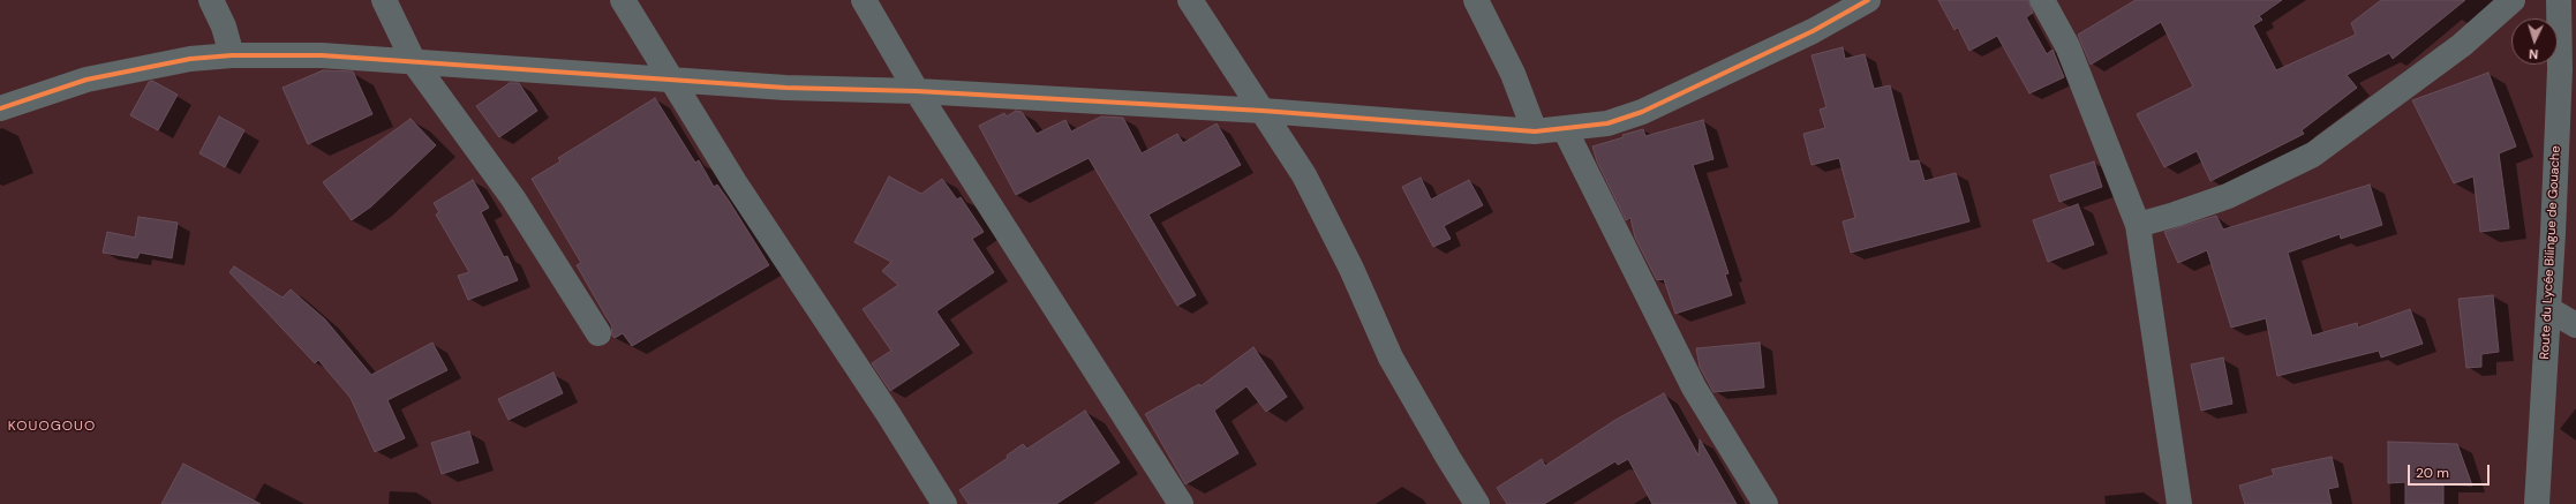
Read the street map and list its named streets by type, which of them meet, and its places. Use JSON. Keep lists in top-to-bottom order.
{
  "streets": {
    "street": ["Route du Lycée Bilingue de Gouache"]
  },
  "districts": ["KOUOGOUO"],
  "scale_bar": "20 m",
  "north": "bottom"
}
